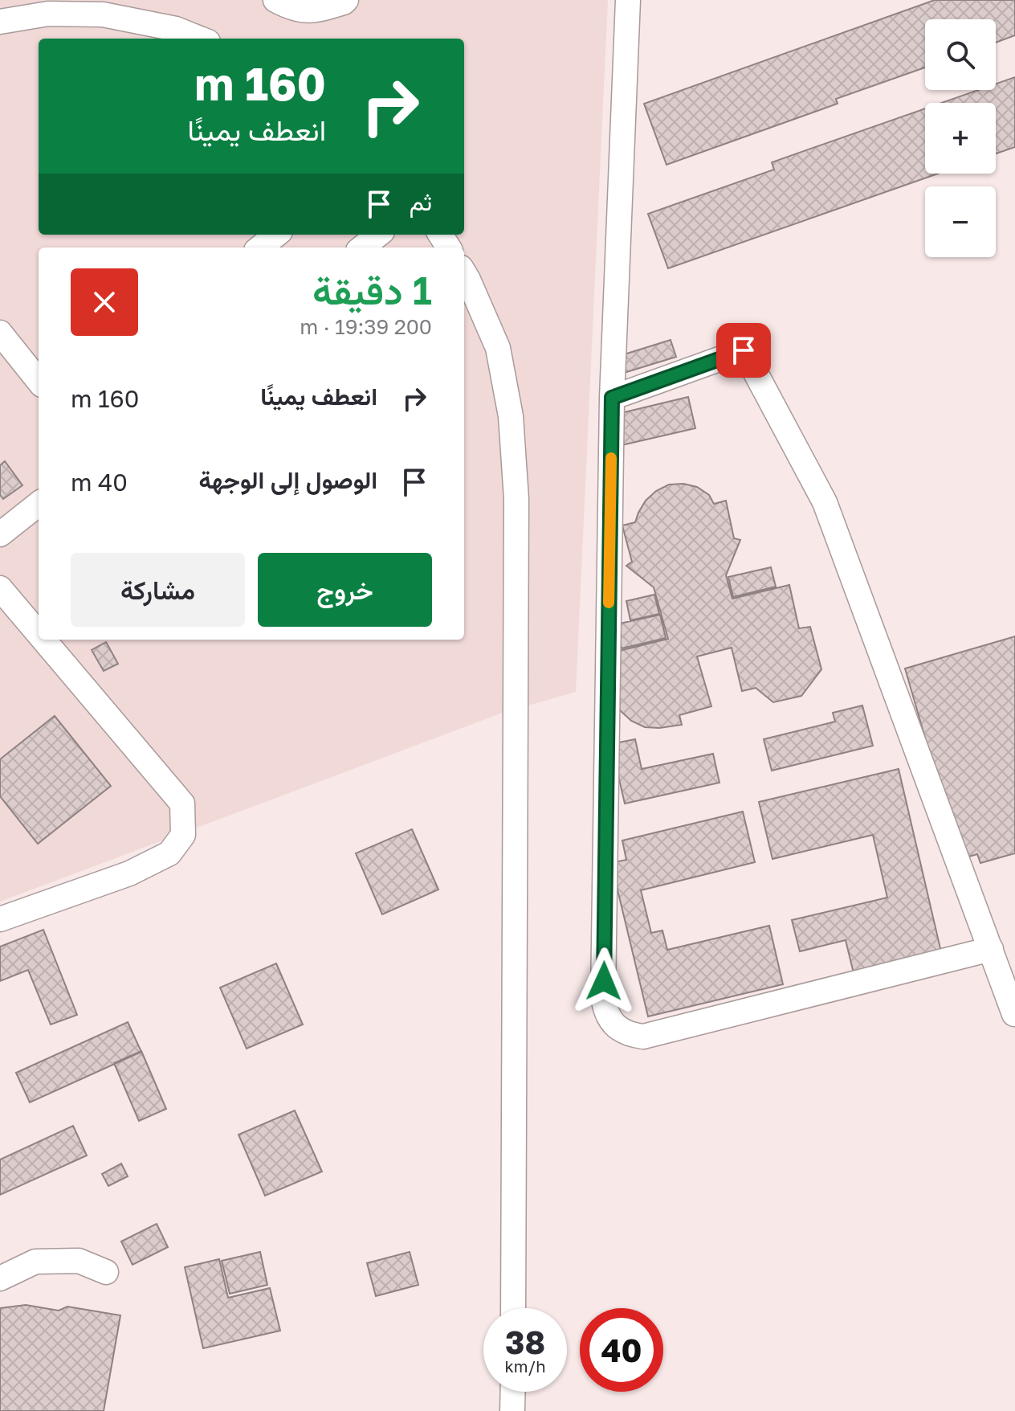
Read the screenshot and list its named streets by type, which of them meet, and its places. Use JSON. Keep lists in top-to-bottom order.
{
  "page": {
    "map_buttons": ["+", "−"],
    "turn": ["160 m", "انعطف يمينًا"],
    "then": "ثم",
    "heading": ["1 دقيقة", "200 m · 19:39"],
    "list": [
      {
        "name": "انعطف يمينًا",
        "value": "160 m"
      },
      {
        "name": "الوصول إلى الوجهة",
        "value": "40 m"
      }
    ],
    "buttons": ["خروج", "مشاركة"],
    "speed": "38 km/h",
    "limit": "40"
  }
}
